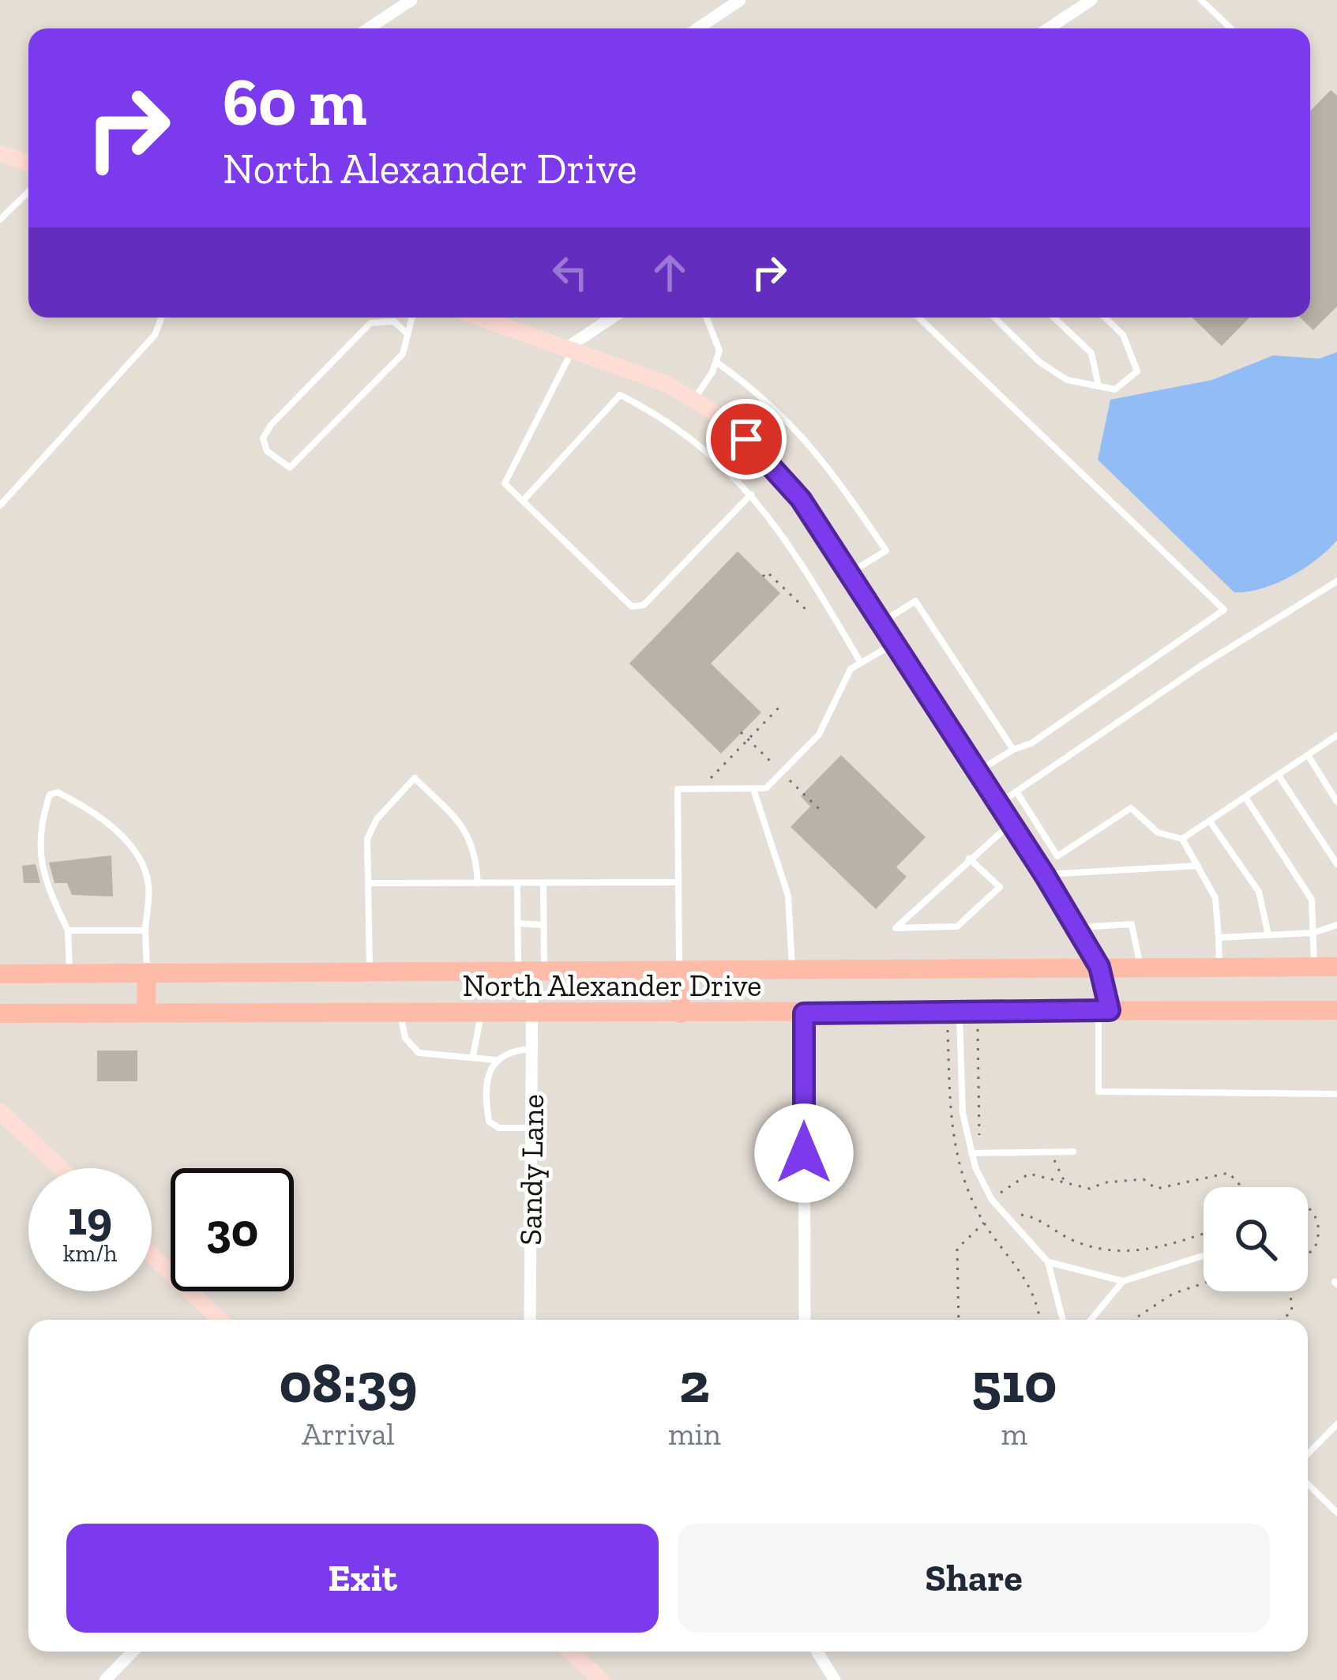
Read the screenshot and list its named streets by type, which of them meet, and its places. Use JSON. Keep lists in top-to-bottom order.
{
  "streets": {
    "main road": ["North Alexander Drive"],
    "street": ["Sandy Lane"]
  },
  "crossings": [
    ["North Alexander Drive", "Sandy Lane"]
  ],
  "page": {
    "turn": ["60 m", "North Alexander Drive"],
    "speed": "19 km/h",
    "limit": "30",
    "eta": [
      "08:39",
      "Arrival",
      "2",
      "min",
      "510",
      "m"
    ],
    "buttons": ["Exit", "Share"]
  }
}
